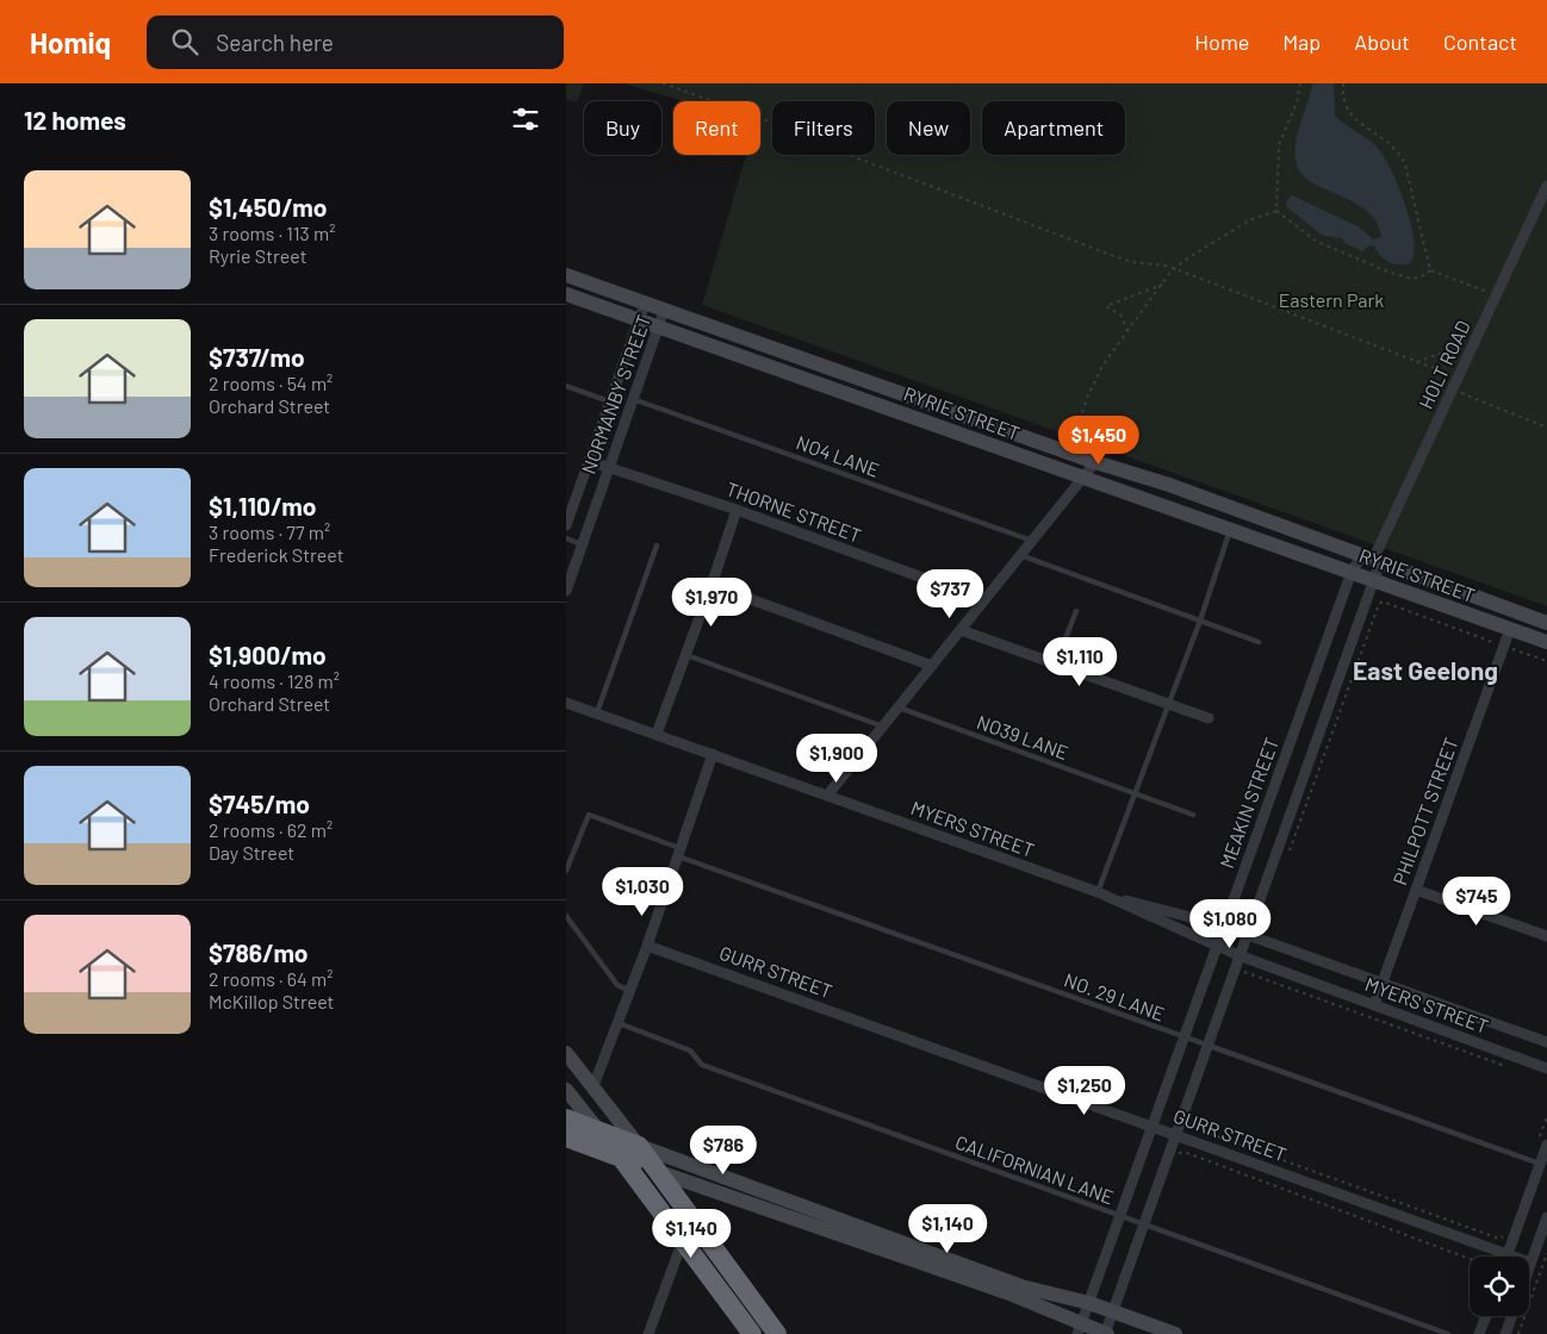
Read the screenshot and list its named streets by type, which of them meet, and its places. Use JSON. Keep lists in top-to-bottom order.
{
  "streets": {
    "main road": ["RYRIE STREET"],
    "street": [
      "HOLT ROAD",
      "NORMANBY STREET",
      "THORNE STREET",
      "MEAKIN STREET",
      "PHILPOTT STREET",
      "MYERS STREET",
      "GURR STREET"
    ],
    "lane": [
      "NO4 LANE",
      "NO39 LANE",
      "NO. 29 LANE",
      "CALIFORNIAN LANE"
    ]
  },
  "crossings": [
    ["HOLT ROAD", "RYRIE STREET"],
    ["HOLT ROAD", "MEAKIN STREET"],
    ["NORMANBY STREET", "RYRIE STREET"],
    ["NORMANBY STREET", "NO4 LANE"],
    ["NORMANBY STREET", "THORNE STREET"],
    ["RYRIE STREET", "MEAKIN STREET"],
    ["RYRIE STREET", "PHILPOTT STREET"],
    ["MEAKIN STREET", "MYERS STREET"],
    ["MEAKIN STREET", "GURR STREET"],
    ["MEAKIN STREET", "NO. 29 LANE"],
    ["MEAKIN STREET", "CALIFORNIAN LANE"],
    ["PHILPOTT STREET", "MYERS STREET"]
  ],
  "districts": ["East Geelong"],
  "parks": ["Eastern Park"],
  "page": {
    "header": "Homiq",
    "search": "Search here",
    "nav": [
      "Home",
      "Map",
      "About",
      "Contact"
    ],
    "heading": "12 homes",
    "chip": [
      "Buy",
      "Rent",
      "Filters",
      "New",
      "Apartment"
    ],
    "list": [
      {
        "name": "$1,450/mo",
        "note": "3 rooms · 113 m² · Ryrie Street"
      },
      {
        "name": "$737/mo",
        "note": "2 rooms · 54 m² · Orchard Street"
      },
      {
        "name": "$1,110/mo",
        "note": "3 rooms · 77 m² · Frederick Street"
      },
      {
        "name": "$1,900/mo",
        "note": "4 rooms · 128 m² · Orchard Street"
      },
      {
        "name": "$745/mo",
        "note": "2 rooms · 62 m² · Day Street"
      },
      {
        "name": "$786/mo",
        "note": "2 rooms · 64 m² · McKillop Street"
      }
    ],
    "price": [
      "$1,450",
      "$737",
      "$1,970",
      "$1,110",
      "$1,900",
      "$1,030",
      "$745",
      "$1,080",
      "$1,250",
      "$786",
      "$1,140",
      "$1,140"
    ]
  }
}
